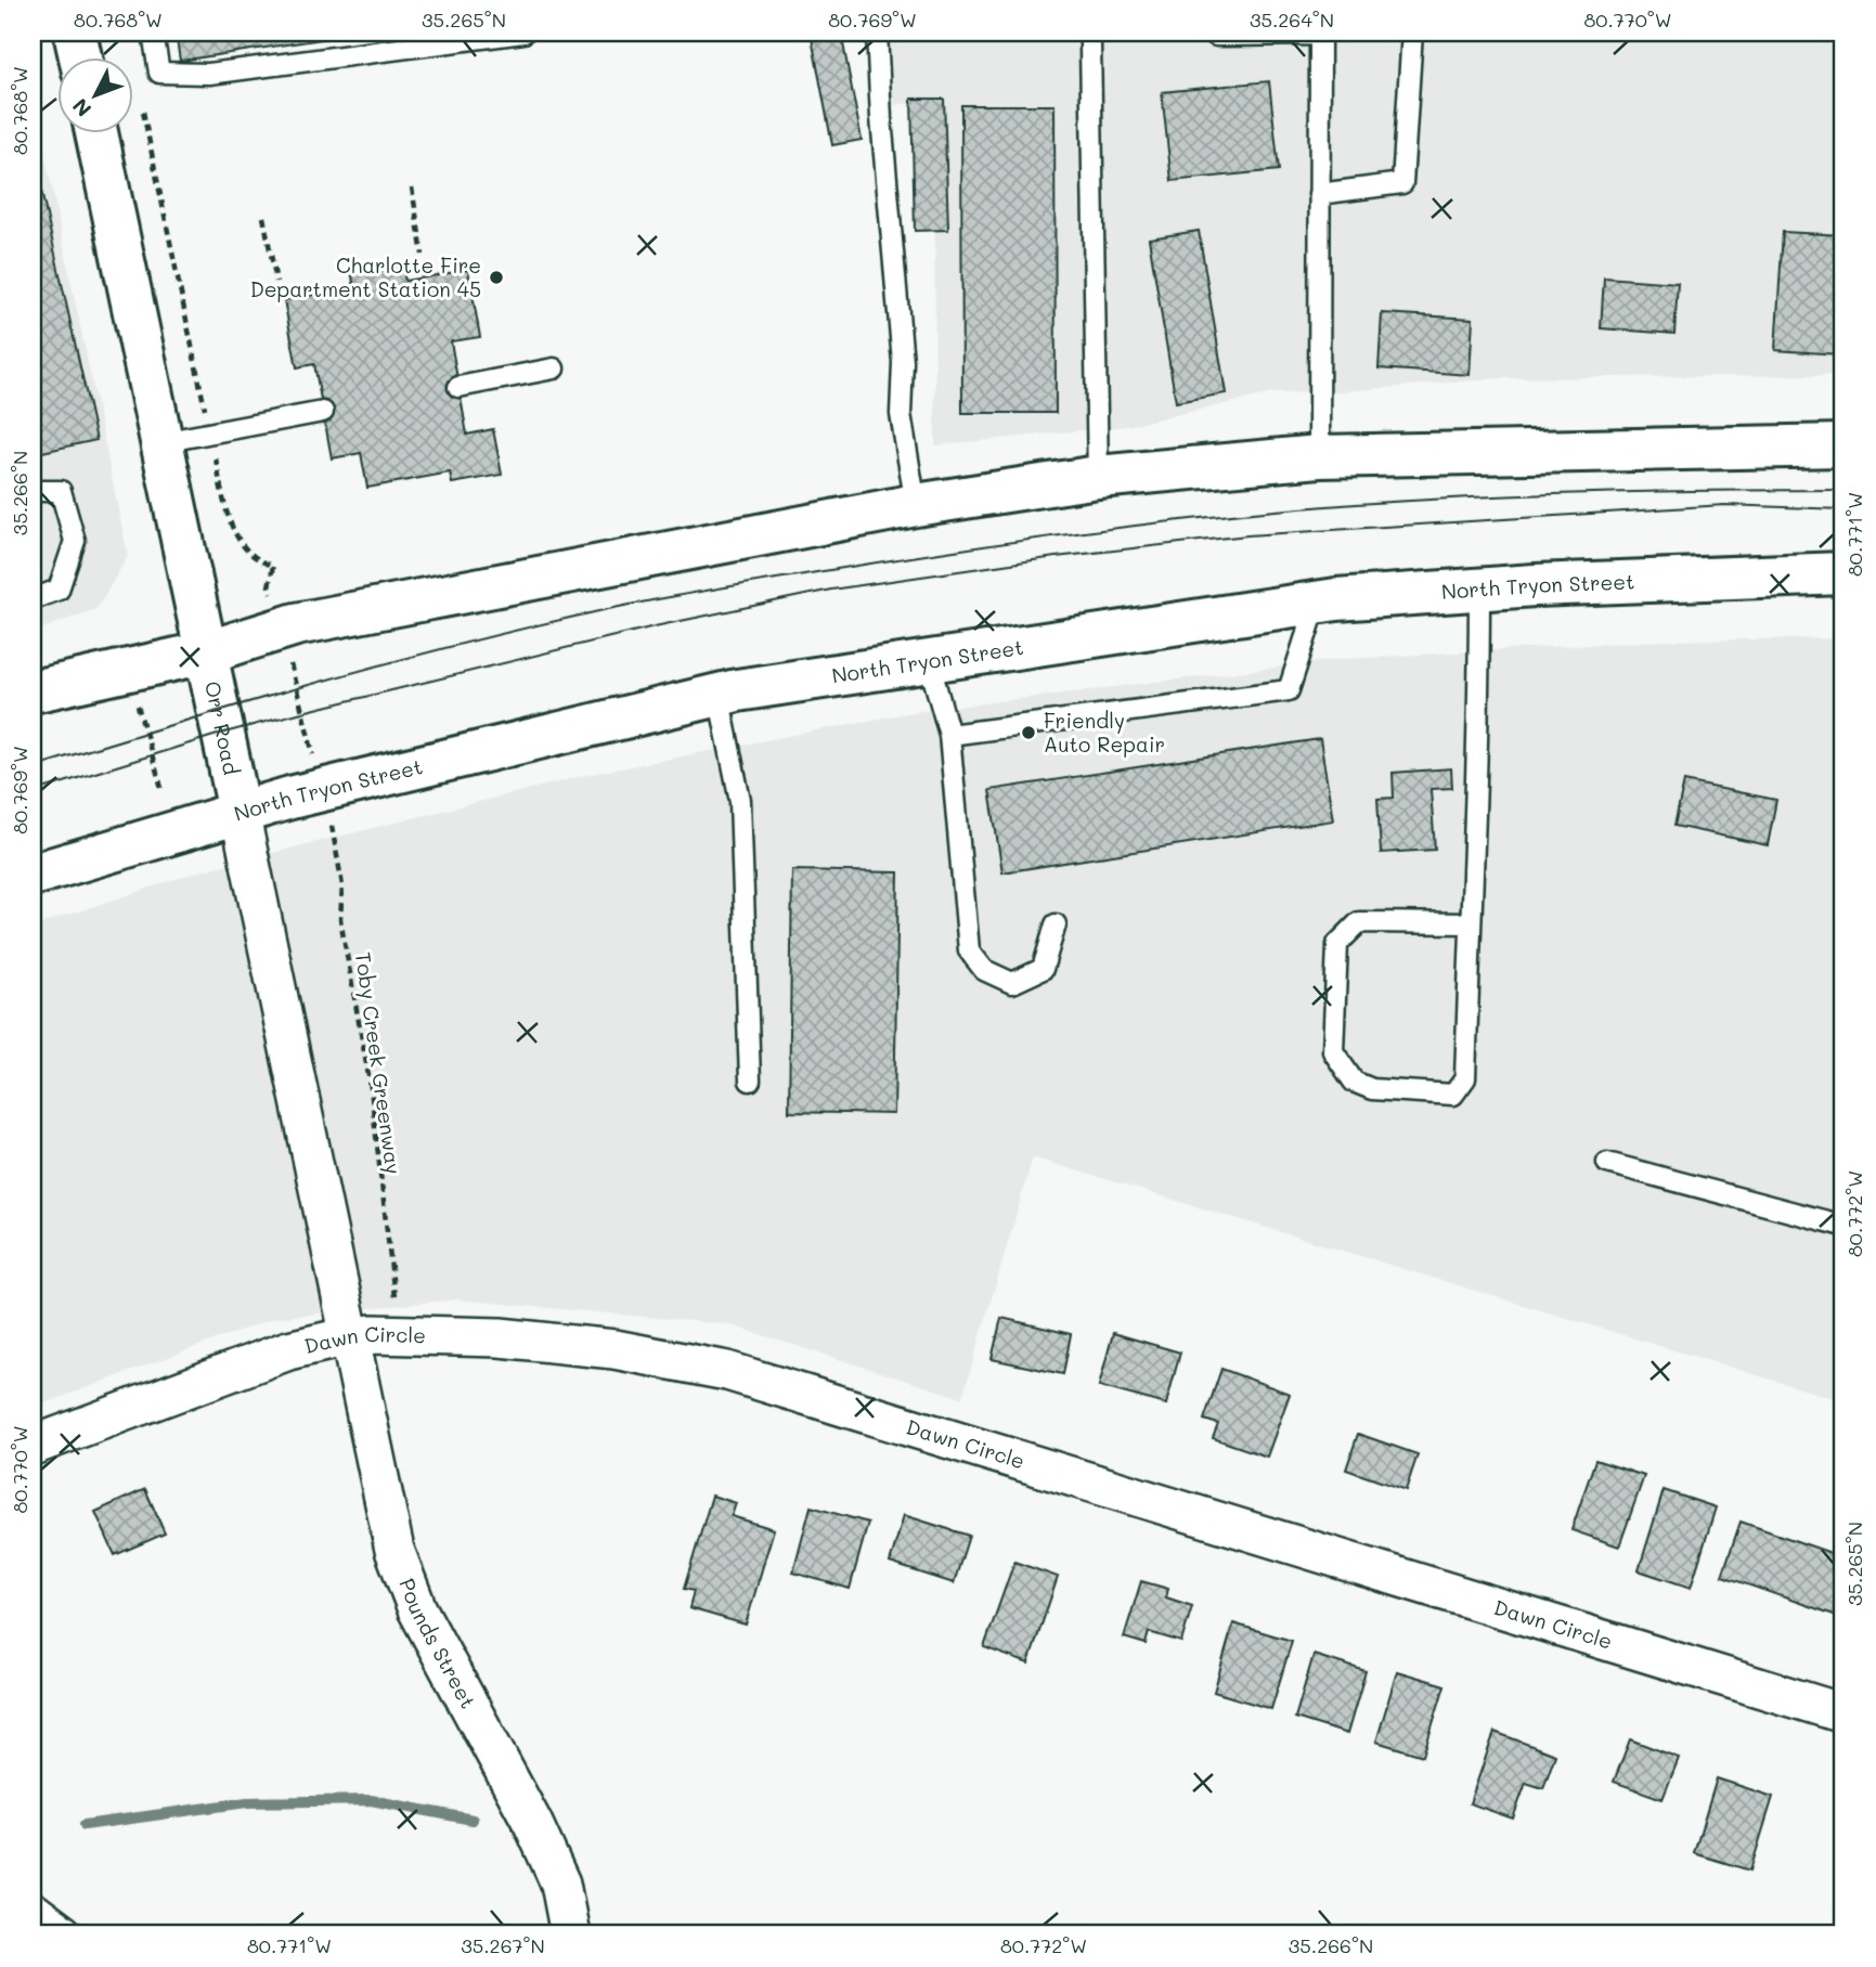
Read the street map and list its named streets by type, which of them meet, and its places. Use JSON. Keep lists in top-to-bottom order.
{
  "streets": {
    "main road": ["North Tryon Street", "Orr Road"],
    "street": ["Dawn Circle", "Pounds Street"],
    "path": ["Toby Creek Greenway"]
  },
  "crossings": [
    ["North Tryon Street", "Orr Road"],
    ["Orr Road", "Dawn Circle"],
    ["Orr Road", "Pounds Street"],
    ["Dawn Circle", "Pounds Street"]
  ],
  "places": ["Charlotte Fire Department Station 45", "Friendly Auto Repair"],
  "north": "bottom left",
  "coordinates": [
    "80.768°W",
    "35.265°N",
    "80.769°W",
    "35.264°N",
    "80.770°W",
    "35.266°N",
    "80.771°W",
    "80.772°W",
    "35.267°N"
  ]
}
